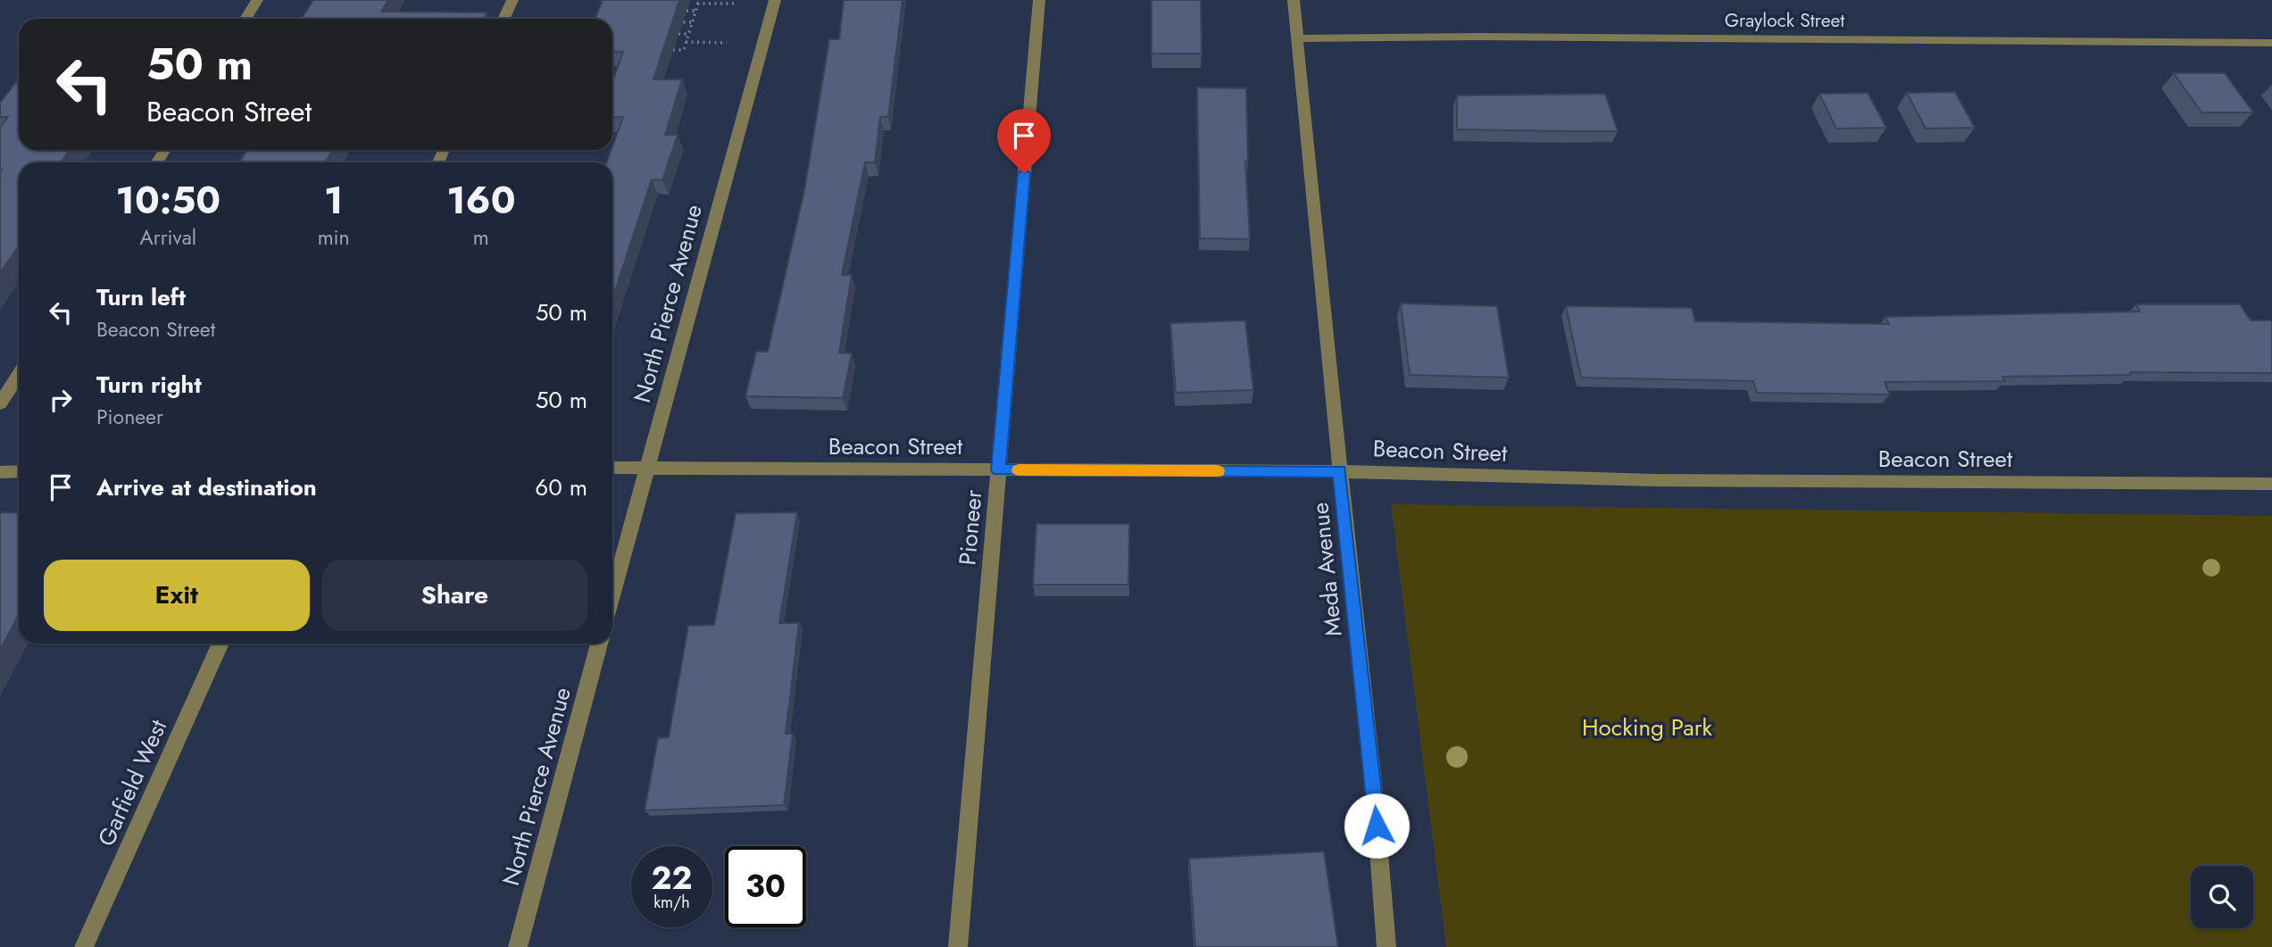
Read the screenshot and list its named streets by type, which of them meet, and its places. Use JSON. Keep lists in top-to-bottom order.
{
  "streets": {
    "street": [
      "Graylock Street",
      "North Pierce Avenue",
      "Beacon Street",
      "Pioneer",
      "Meda Avenue",
      "Garfield West"
    ]
  },
  "crossings": [
    ["Graylock Street", "Meda Avenue"],
    ["North Pierce Avenue", "Beacon Street"],
    ["Beacon Street", "Pioneer"],
    ["Beacon Street", "Meda Avenue"]
  ],
  "parks": ["Hocking Park"],
  "page": {
    "turn": ["50 m", "Beacon Street"],
    "eta": [
      "10:50",
      "Arrival",
      "1",
      "min",
      "160",
      "m"
    ],
    "list": [
      {
        "name": "Turn left",
        "note": "Beacon Street",
        "value": "50 m"
      },
      {
        "name": "Turn right",
        "note": "Pioneer",
        "value": "50 m"
      },
      {
        "name": "Arrive at destination",
        "value": "60 m"
      }
    ],
    "buttons": ["Exit", "Share"],
    "speed": "22 km/h",
    "limit": "30"
  }
}
